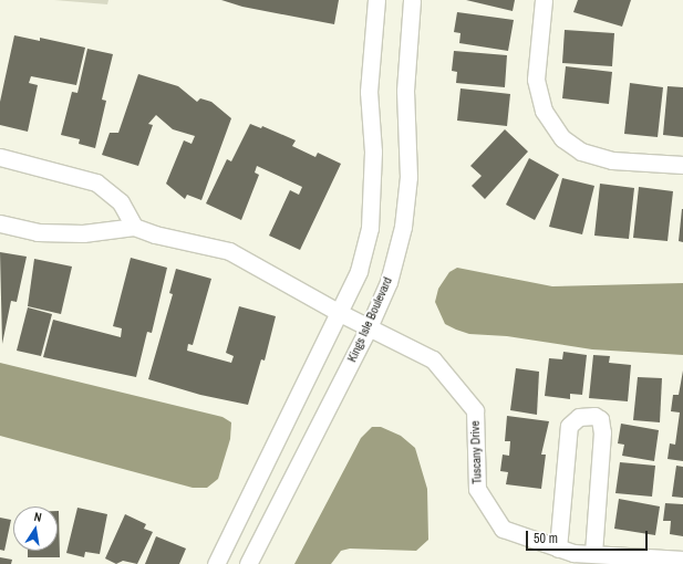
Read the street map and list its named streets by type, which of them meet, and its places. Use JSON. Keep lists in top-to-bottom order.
{
  "streets": {
    "street": ["Kings Isle Boulevard", "Tuscany Drive"]
  },
  "crossings": [
    ["Kings Isle Boulevard", "Tuscany Drive"]
  ],
  "scale_bar": "50 m",
  "north": "top"
}
